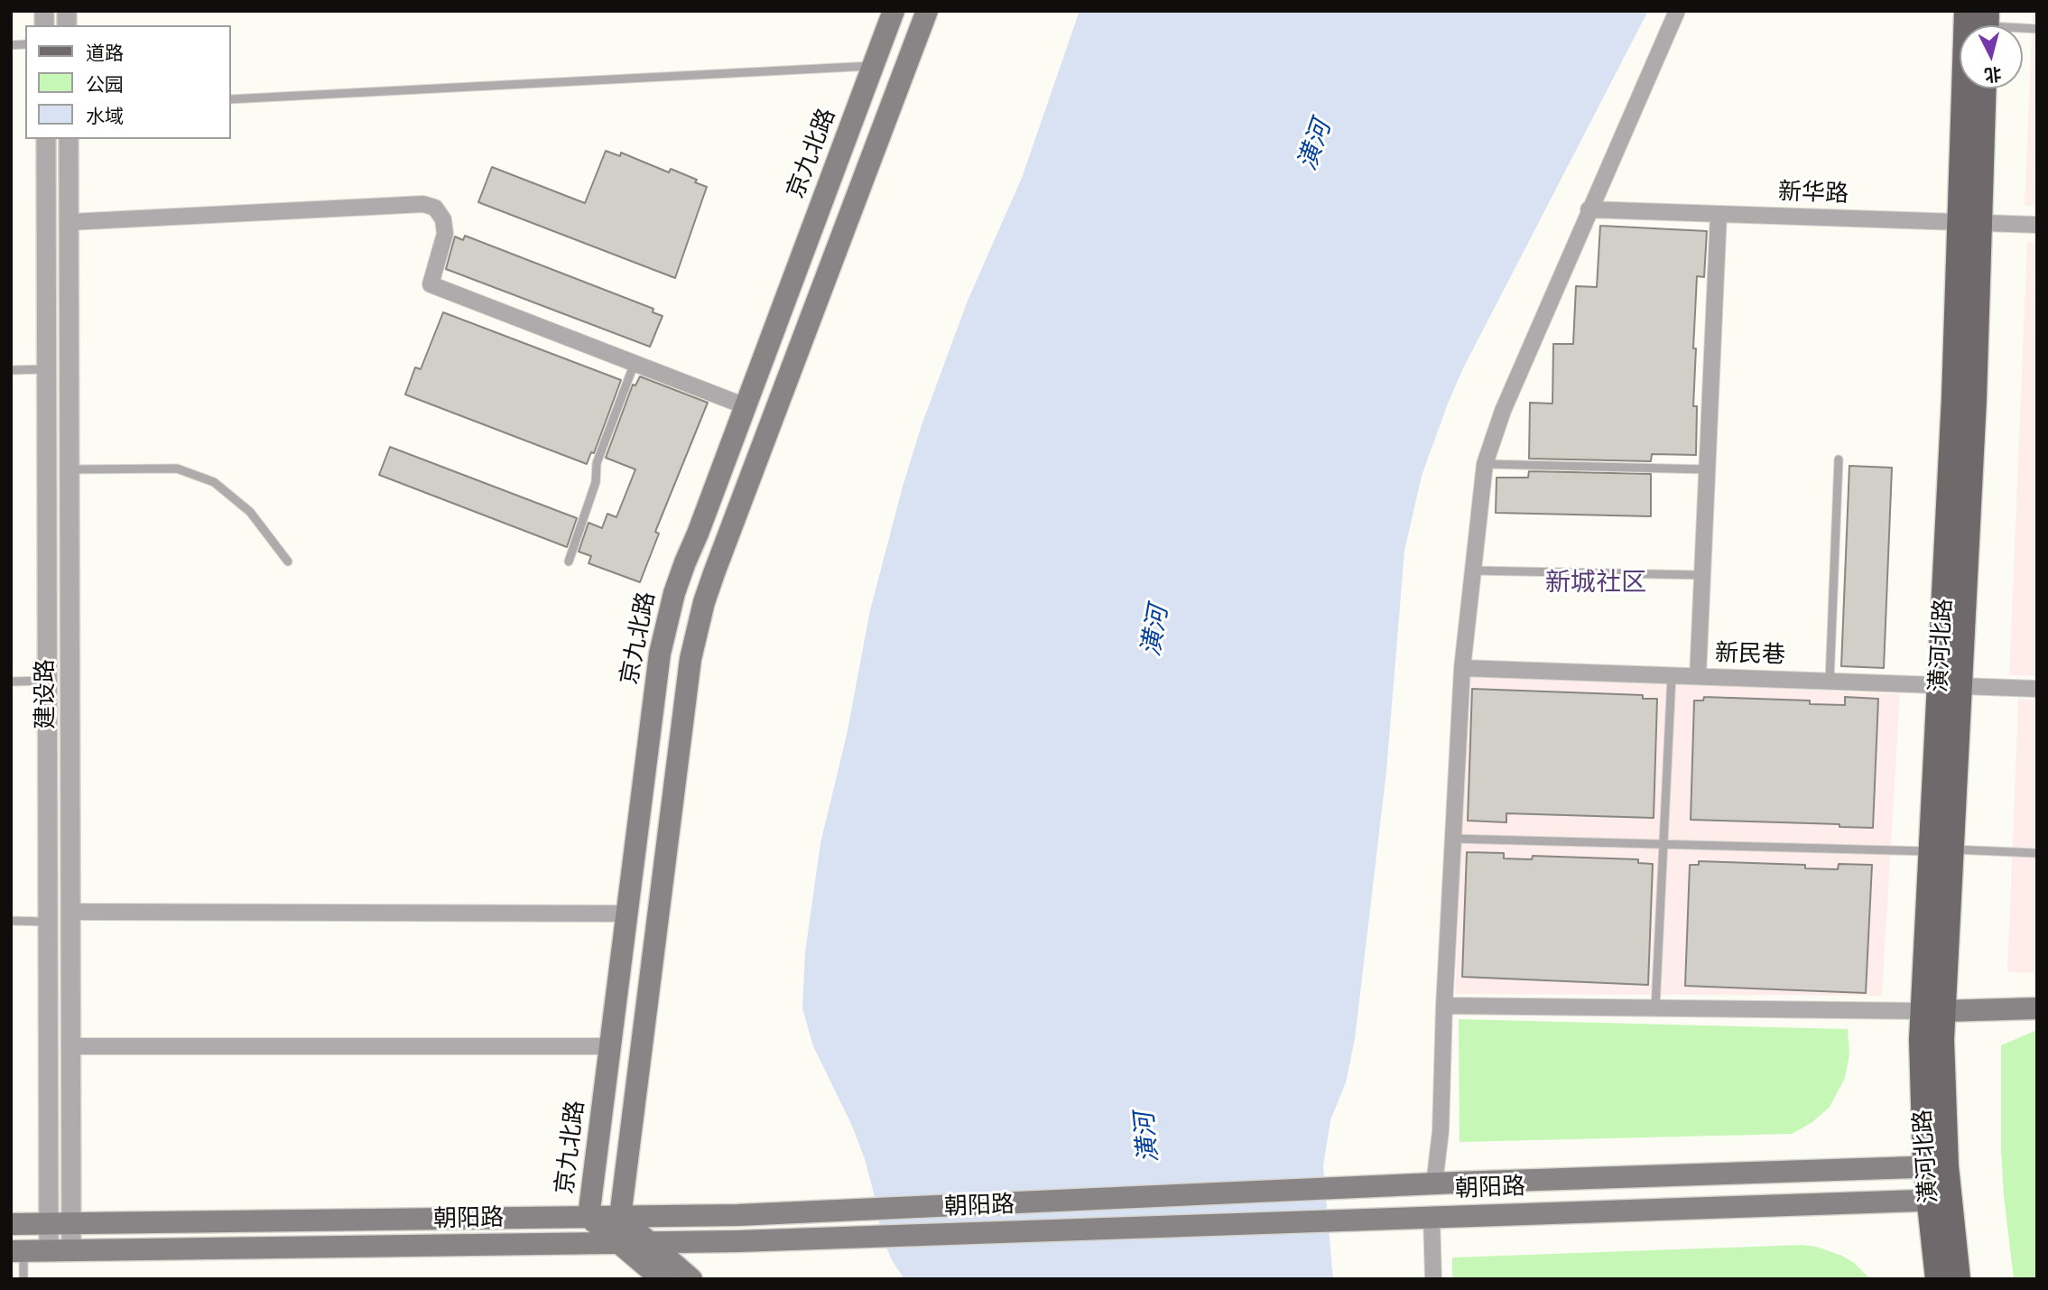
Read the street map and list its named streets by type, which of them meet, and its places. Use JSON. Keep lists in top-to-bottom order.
{
  "streets": {
    "main road": ["京九北路", "潢河北路", "朝阳路"],
    "street": ["新华路", "新民巷", "建设路"]
  },
  "crossings": [
    ["京九北路", "朝阳路"],
    ["新华路", "潢河北路"],
    ["潢河北路", "新民巷"],
    ["潢河北路", "朝阳路"],
    ["建设路", "朝阳路"]
  ],
  "districts": ["新城社区"],
  "water": ["潢河"],
  "legend": ["道路", "公园", "水域"],
  "north": "bottom"
}
